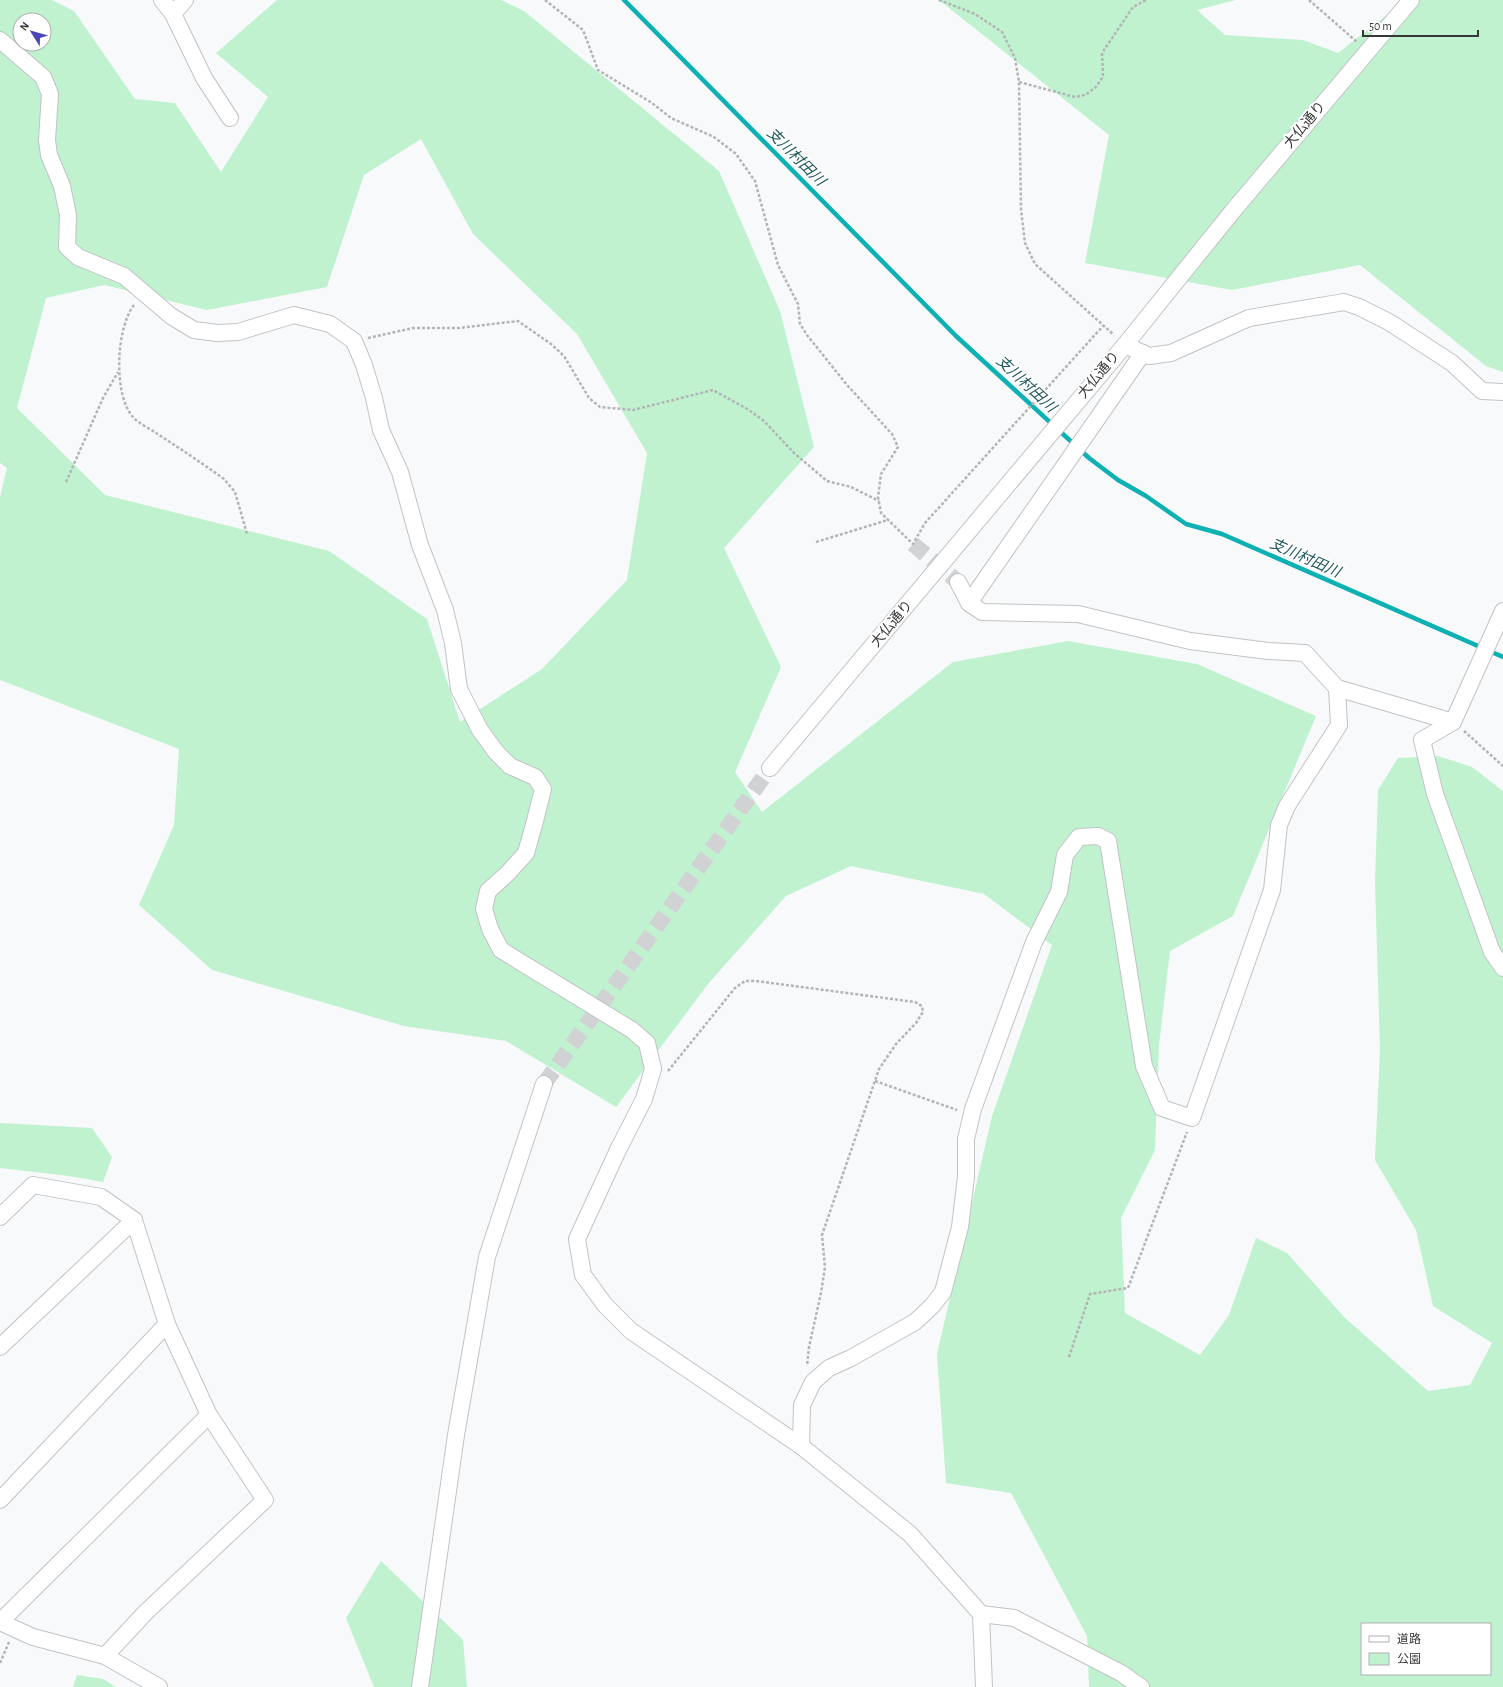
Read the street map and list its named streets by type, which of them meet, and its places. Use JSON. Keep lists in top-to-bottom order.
{
  "streets": {
    "street": ["大仏通り"]
  },
  "water": ["支川村田川"],
  "legend": ["道路", "公園"],
  "scale_bar": "50 m",
  "north": "top left"
}
